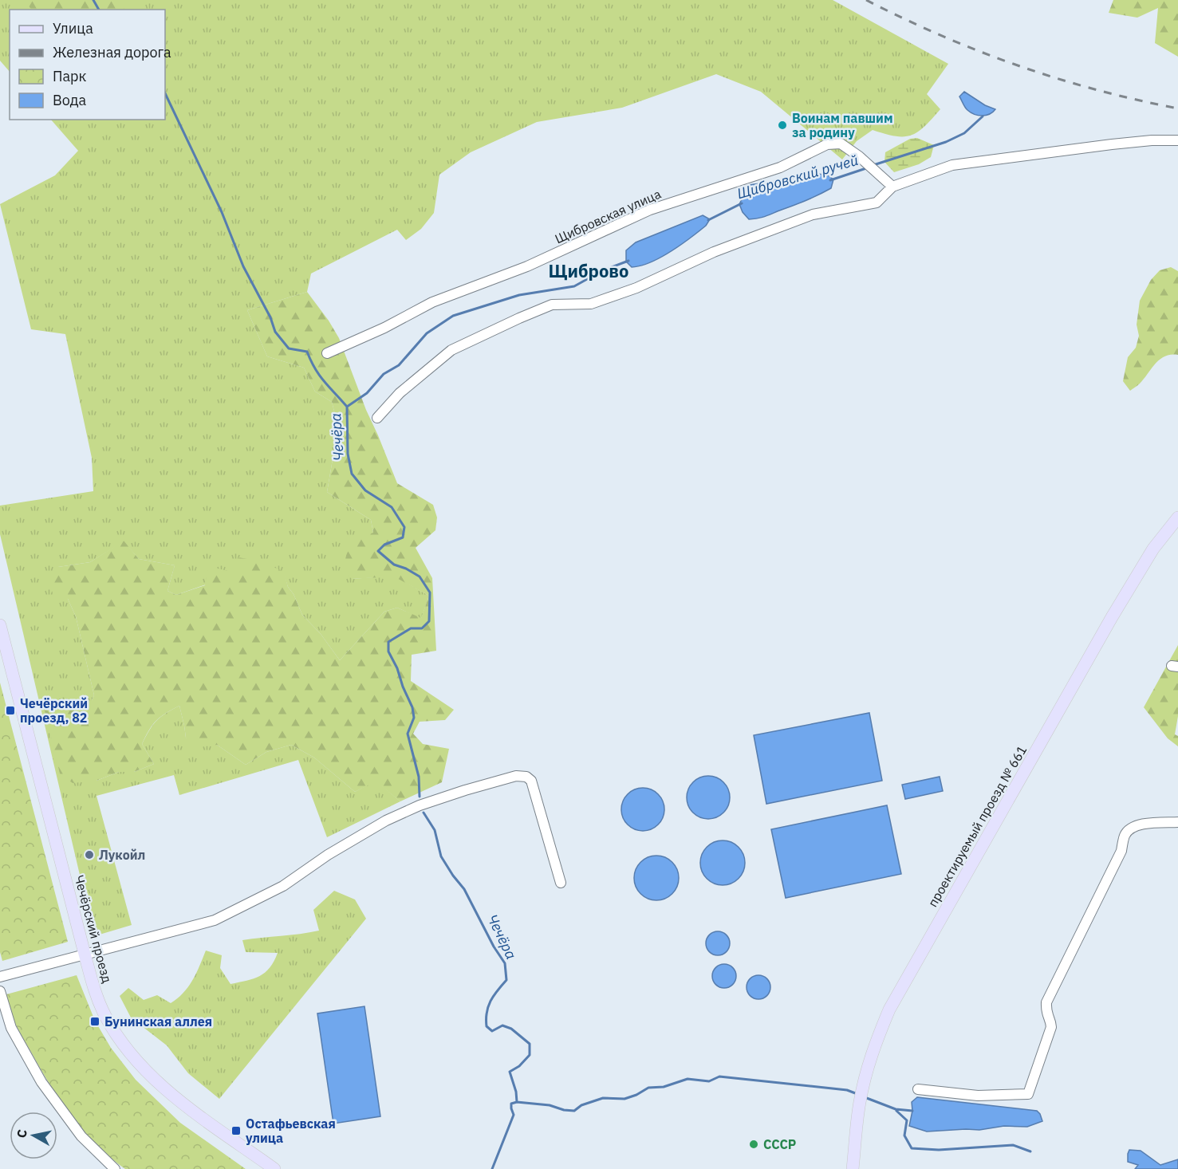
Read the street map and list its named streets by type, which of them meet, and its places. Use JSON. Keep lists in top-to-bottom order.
{
  "streets": {
    "main road": ["проектируемый проезд № 661", "Чечёрский проезд"],
    "street": ["Щибровская улица"]
  },
  "districts": ["Щиброво"],
  "water": ["Щибровский ручей", "Чечёра"],
  "places": {
    "other": ["Воинам павшим за родину", "Лукойл", "СССР"],
    "transit": ["Чечёрский проезд, 82", "Бунинская аллея", "Остафьевская улица"]
  },
  "legend": [
    "Улица",
    "Железная дорога",
    "Парк",
    "Вода"
  ],
  "north": "left"
}
